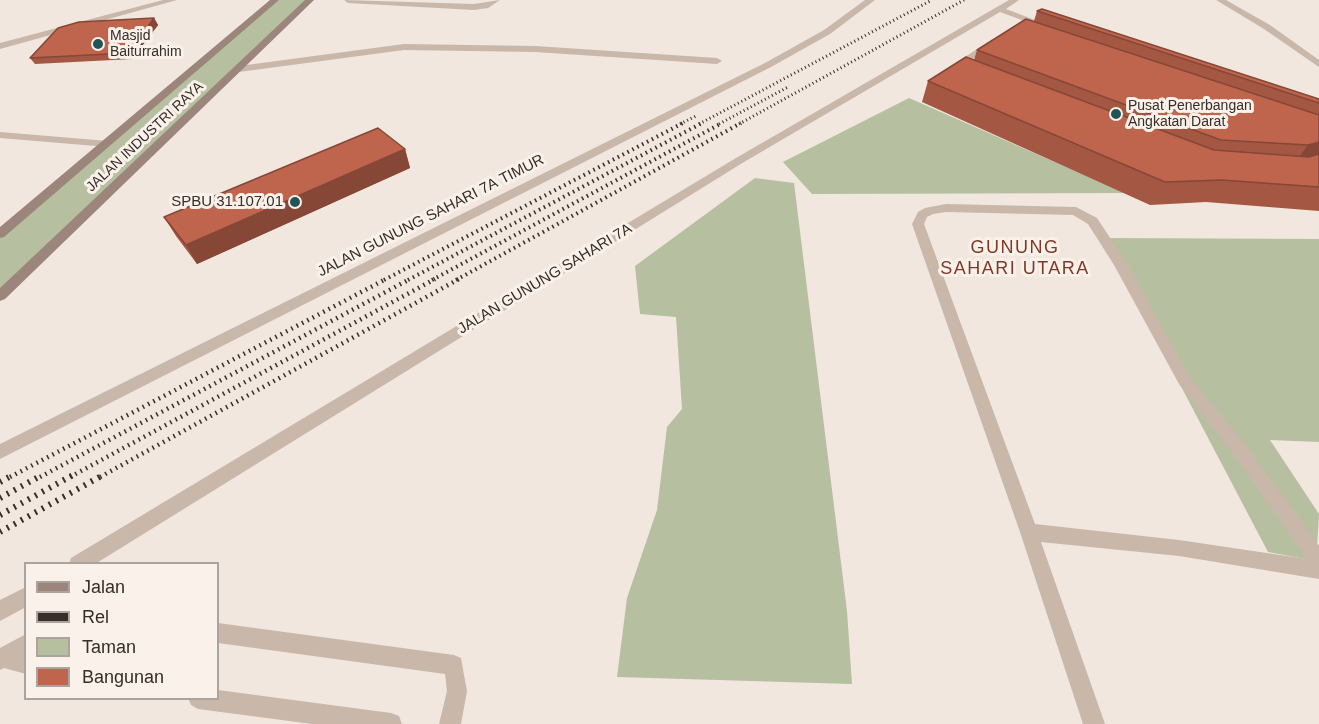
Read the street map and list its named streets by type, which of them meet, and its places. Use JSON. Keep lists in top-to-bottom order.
{
  "streets": {
    "main road": ["JALAN INDUSTRI RAYA"],
    "street": ["JALAN GUNUNG SAHARI 7A TIMUR", "JALAN GUNUNG SAHARI 7A"]
  },
  "districts": ["GUNUNG SAHARI UTARA"],
  "places": ["Masjid Baiturrahim", "Pusat Penerbangan Angkatan Darat", "SPBU 31.107.01"],
  "legend": [
    "Jalan",
    "Rel",
    "Taman",
    "Bangunan"
  ]
}
